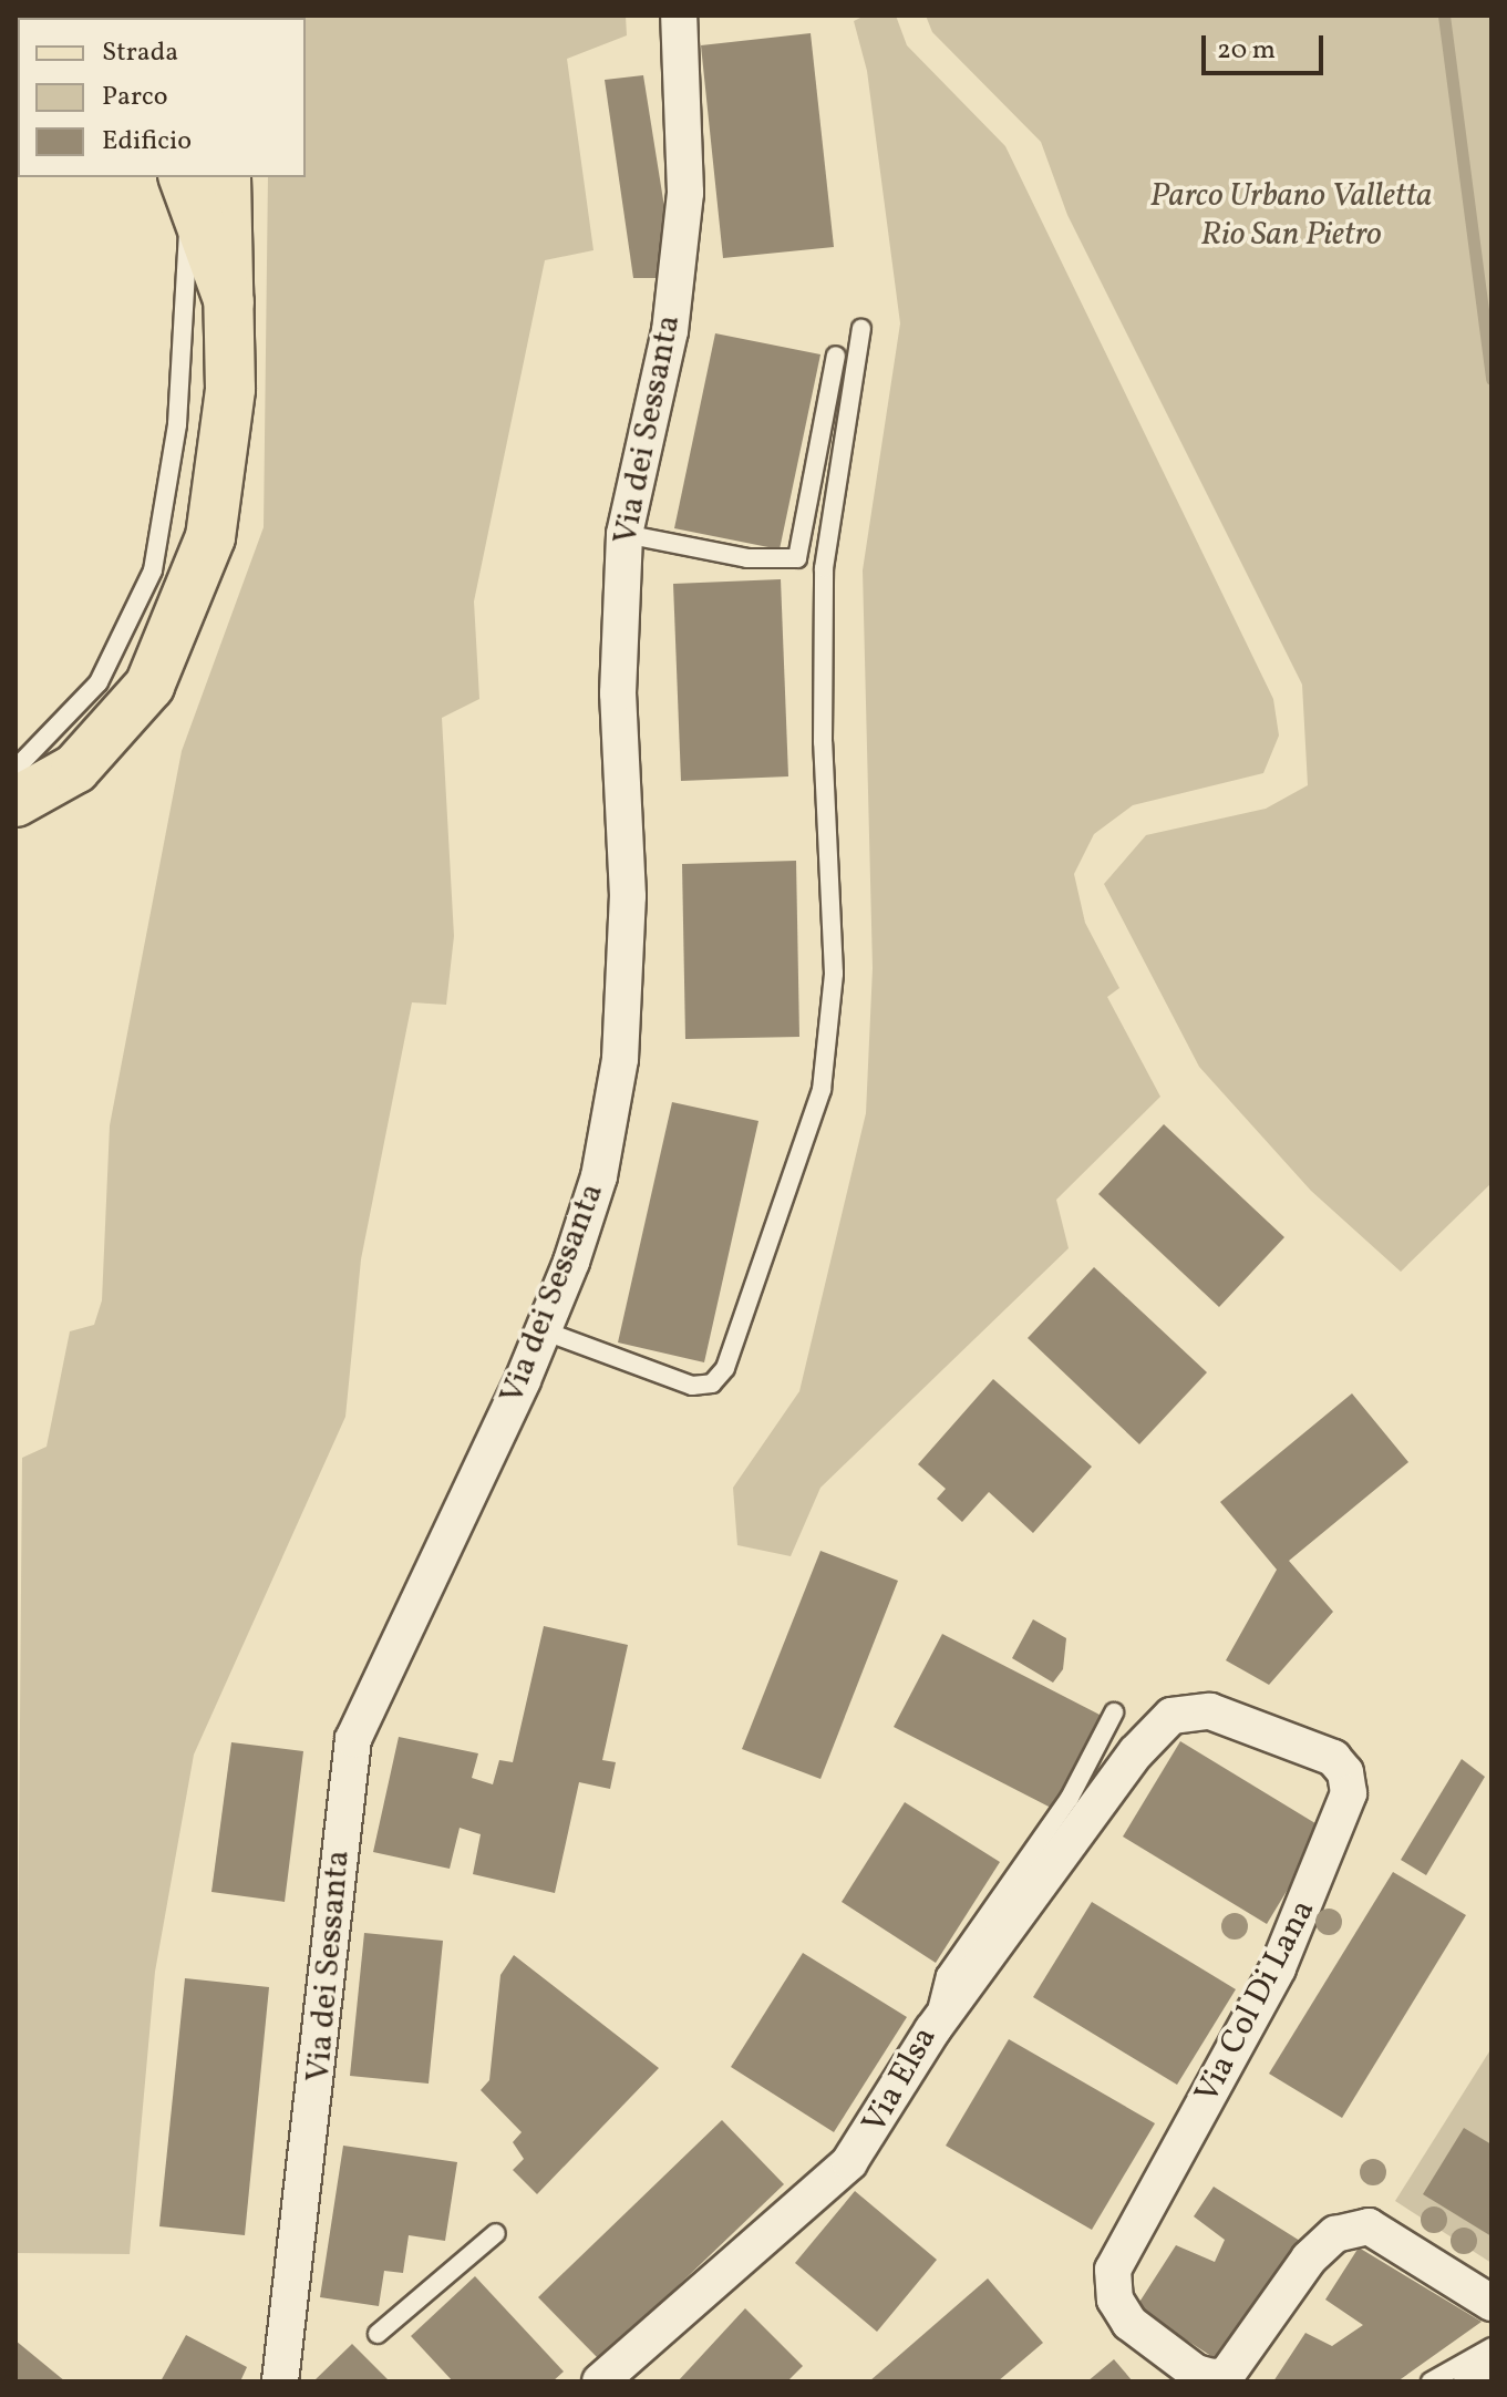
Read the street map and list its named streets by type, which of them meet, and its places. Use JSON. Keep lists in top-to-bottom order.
{
  "streets": {
    "street": ["Via dei Sessanta", "Via Col Di Lana", "Via Elsa"]
  },
  "crossings": [
    ["Via Col Di Lana", "Via Elsa"]
  ],
  "parks": ["Parco Urbano Valletta Rio San Pietro"],
  "legend": ["Strada", "Parco", "Edificio"],
  "scale_bar": "20 m"
}
